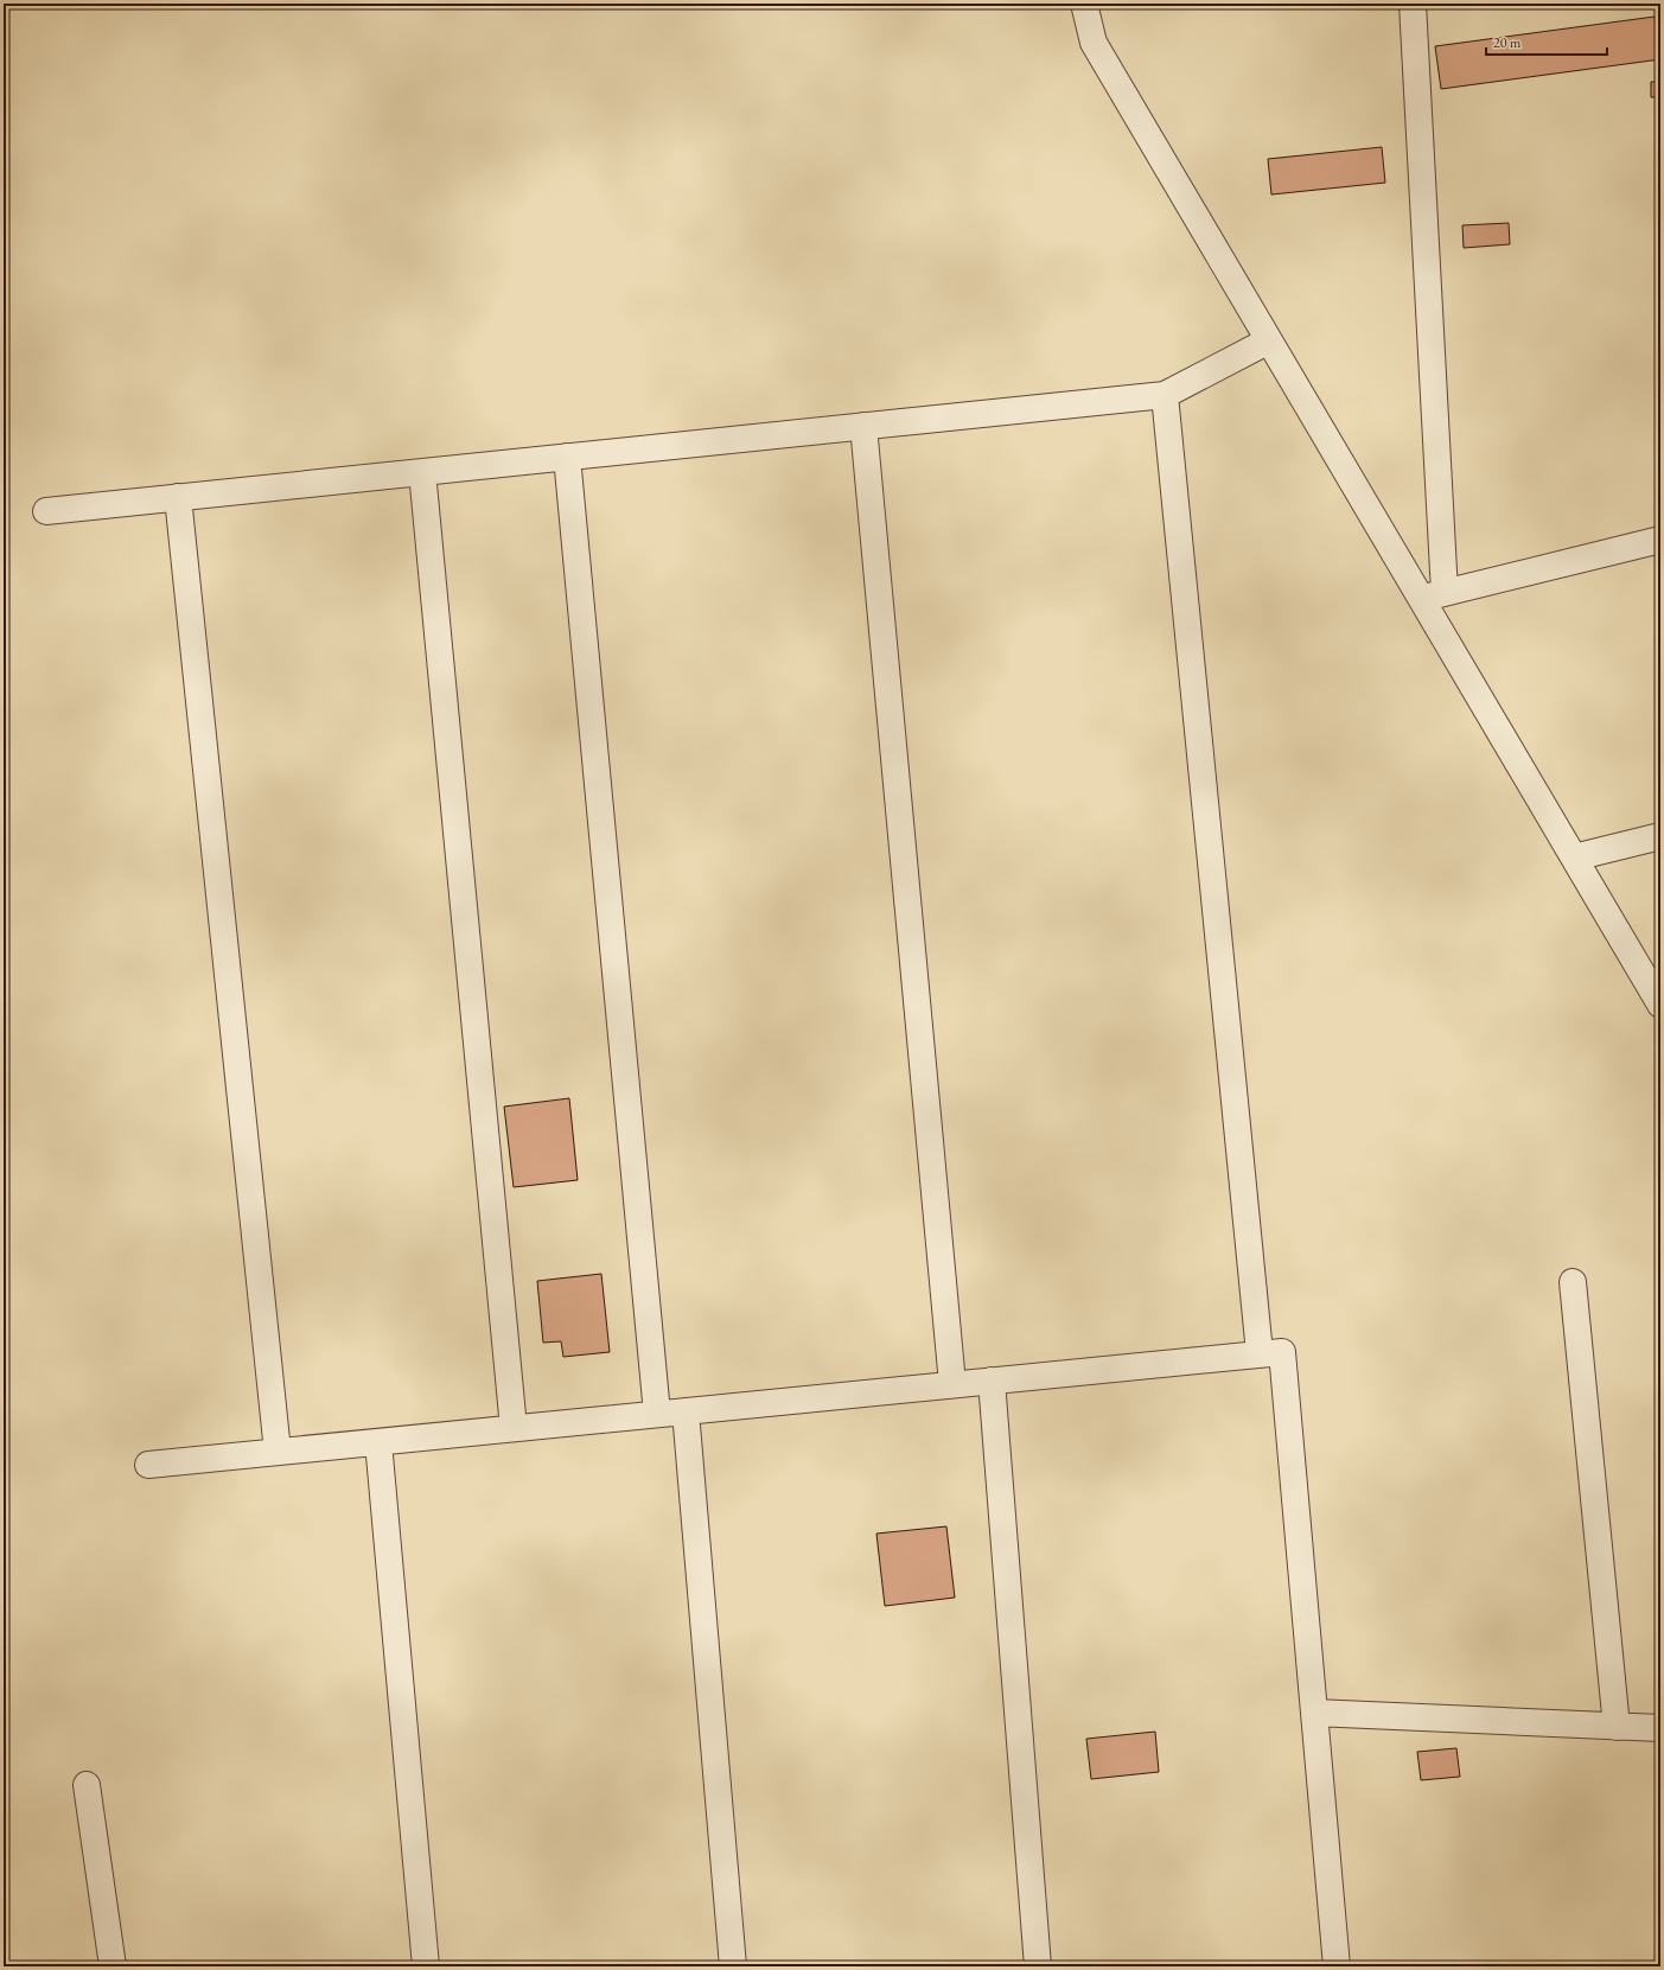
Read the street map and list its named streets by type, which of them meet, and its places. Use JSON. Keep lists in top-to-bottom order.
{
  "scale_bar": "20 m"
}
